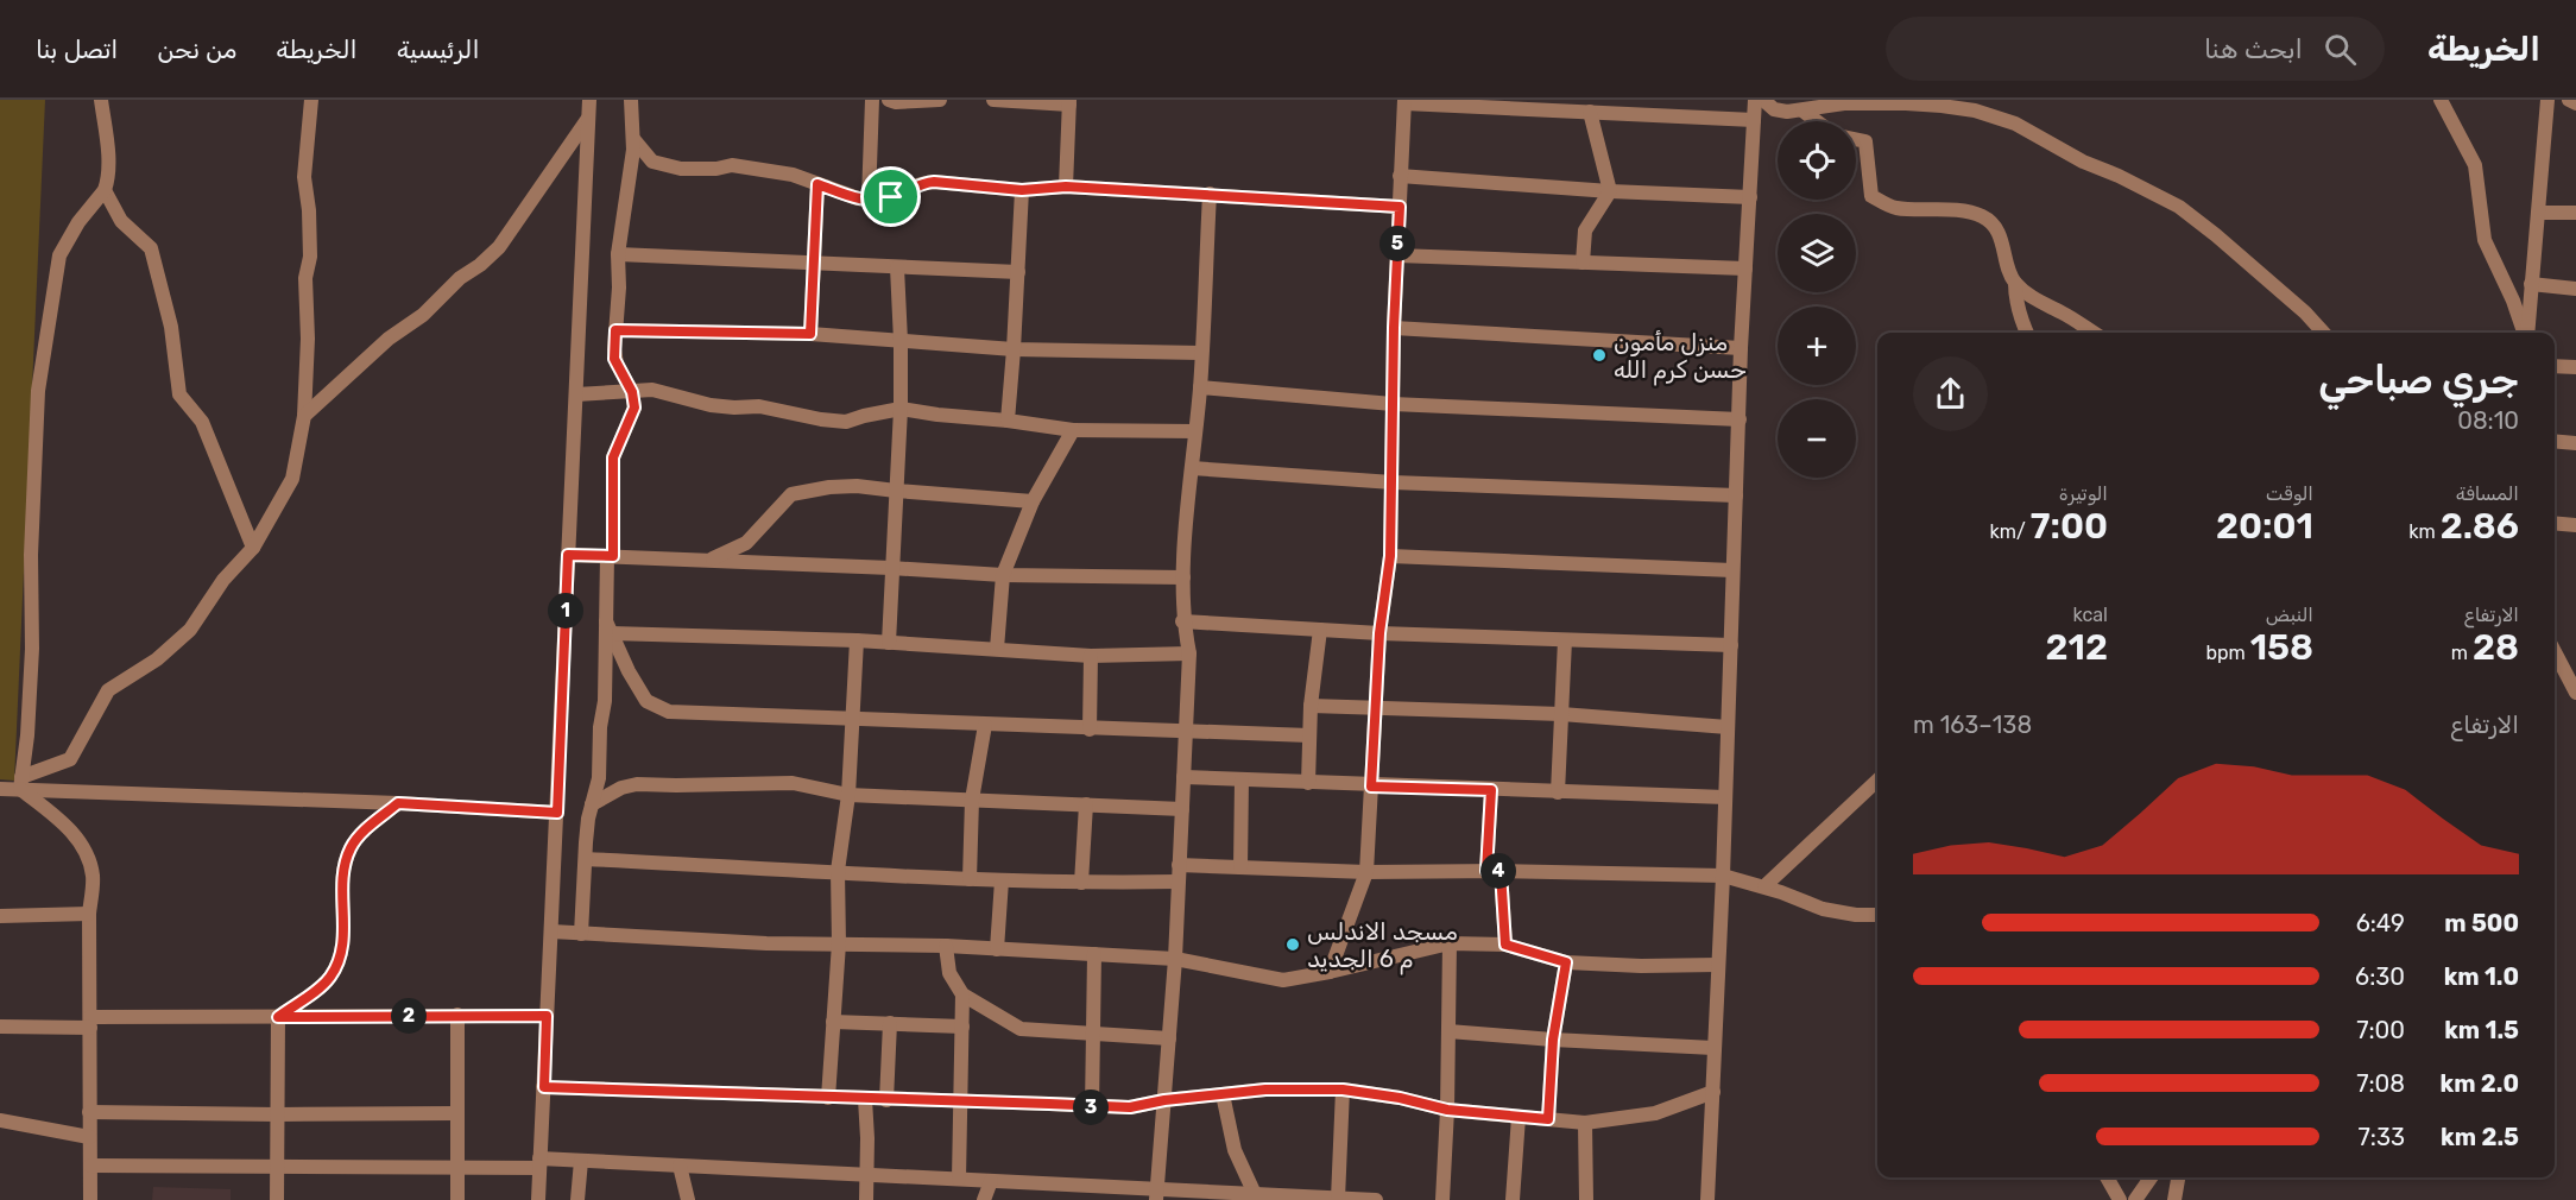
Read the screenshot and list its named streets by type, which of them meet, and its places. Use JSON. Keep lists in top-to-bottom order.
{
  "places": ["منزل مأمون حسن كرم الله", "مسجد الاندلس م 6 الجديد"],
  "page": {
    "header": "الخريطة",
    "search": "ابحث هنا",
    "nav": [
      "الرئيسية",
      "الخريطة",
      "من نحن",
      "اتصل بنا"
    ],
    "map_buttons": ["+", "−"],
    "pins": [
      "5",
      "1",
      "4",
      "2",
      "3"
    ],
    "heading": ["جري صباحي", "08:10"],
    "stats": [
      ["المسافة", "2.86 km"],
      ["الوقت", "20:01"],
      ["الوتيرة", "7:00 /km"],
      ["الارتفاع", "28 m"],
      ["النبض", "158 bpm"],
      ["kcal", "212"]
    ],
    "chart": ["الارتفاع", "138–163 m"],
    "list": [
      {
        "name": "500 m",
        "note": "6:49"
      },
      {
        "name": "1.0 km",
        "note": "6:30"
      },
      {
        "name": "1.5 km",
        "note": "7:00"
      },
      {
        "name": "2.0 km",
        "note": "7:08"
      },
      {
        "name": "2.5 km",
        "note": "7:33"
      }
    ]
  }
}
